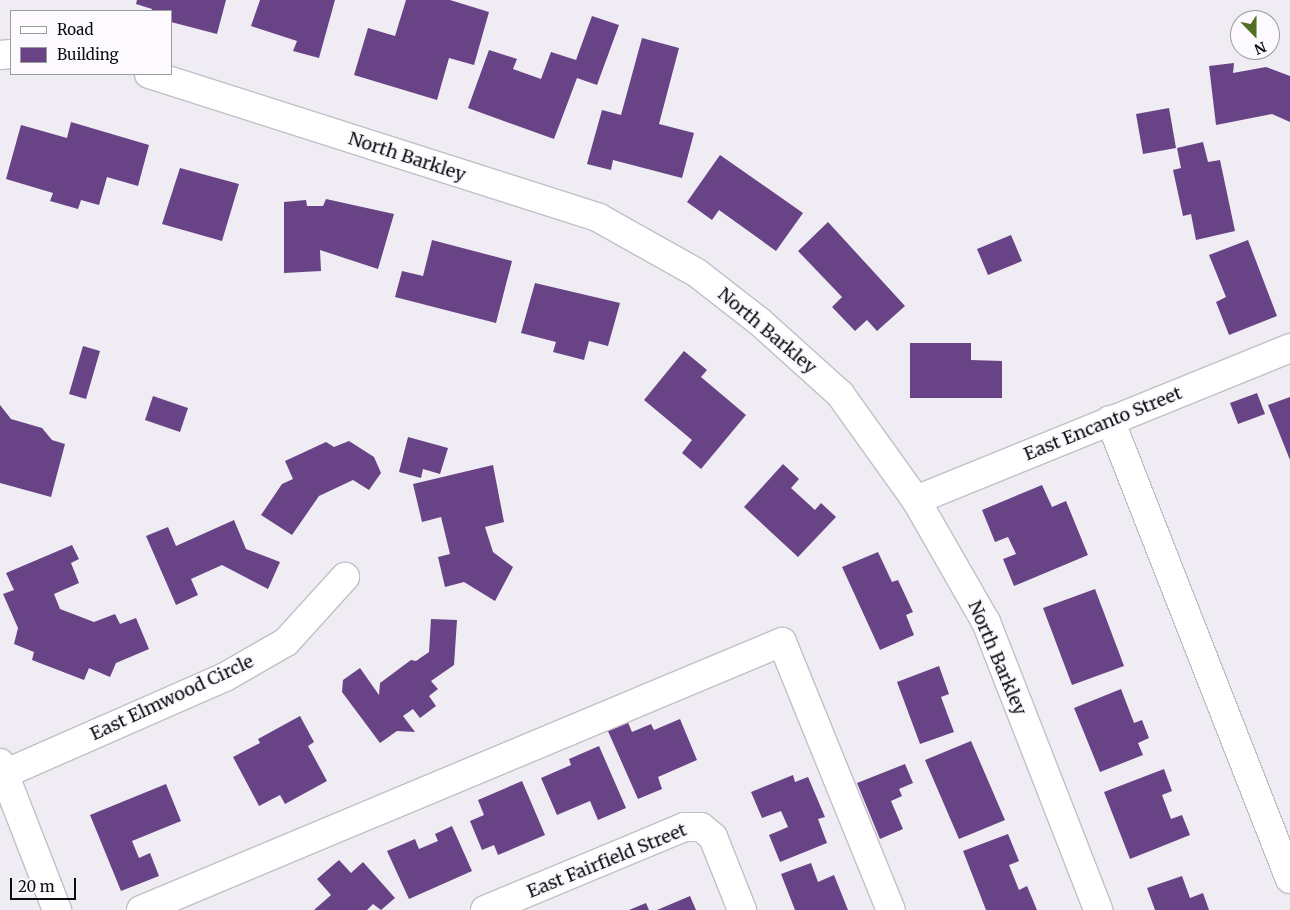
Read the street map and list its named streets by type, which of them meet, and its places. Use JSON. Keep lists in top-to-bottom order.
{
  "streets": {
    "street": [
      "North Barkley",
      "East Encanto Street",
      "East Elmwood Circle",
      "East Fairfield Street"
    ]
  },
  "crossings": [
    ["North Barkley", "East Encanto Street"]
  ],
  "legend": ["Road", "Building"],
  "scale_bar": "20 m",
  "north": "bottom"
}
